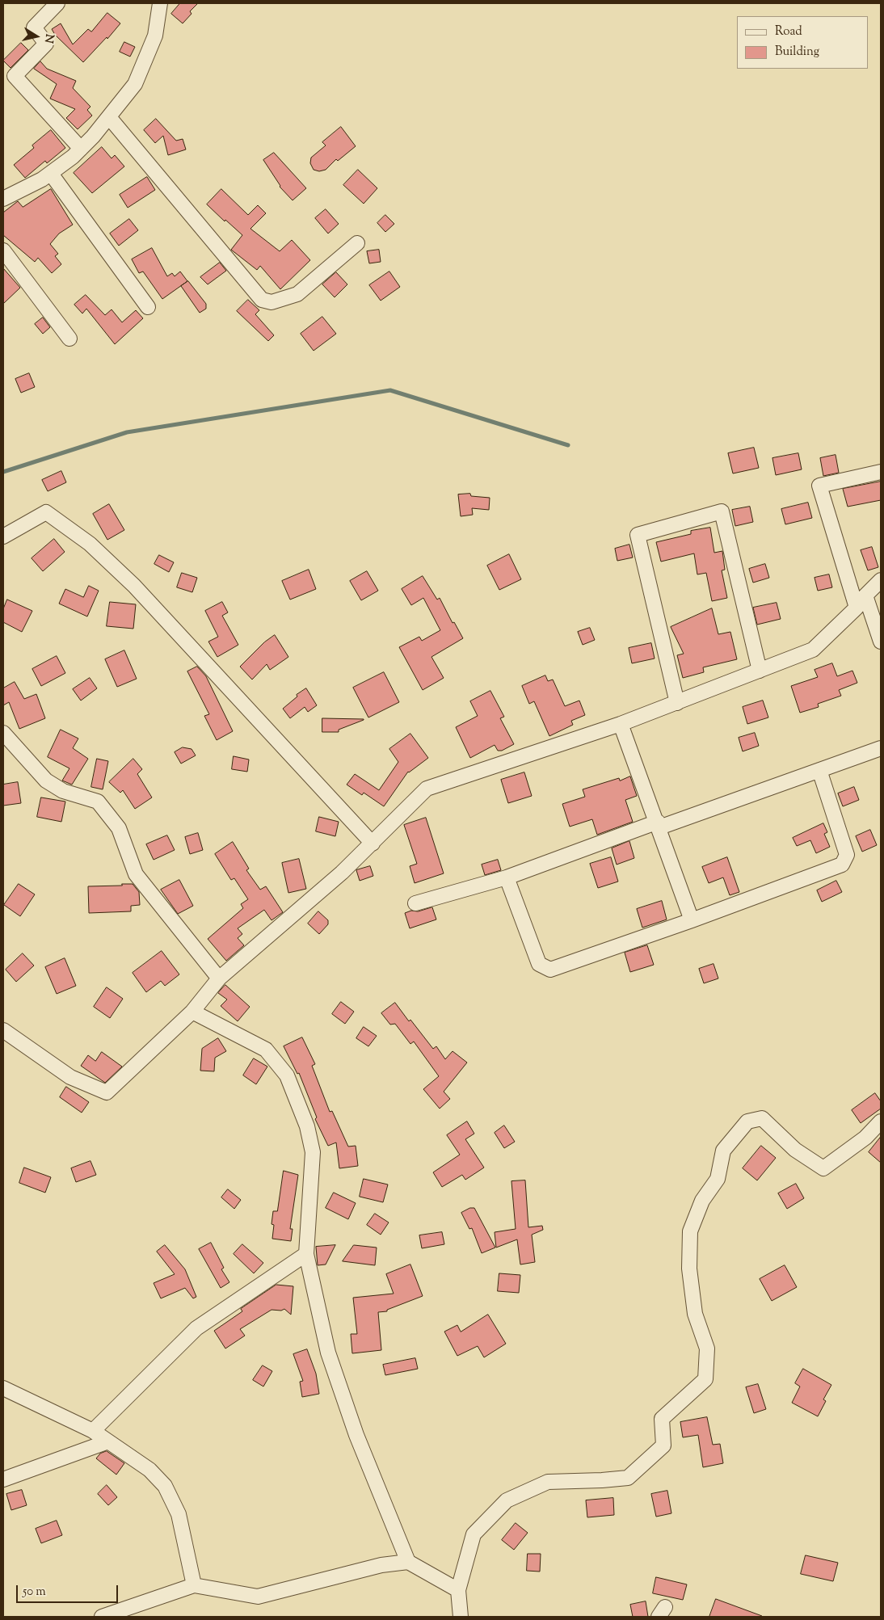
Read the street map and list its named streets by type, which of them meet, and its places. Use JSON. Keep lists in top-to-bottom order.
{
  "legend": ["Road", "Building"],
  "scale_bar": "50 m",
  "north": "right"
}
